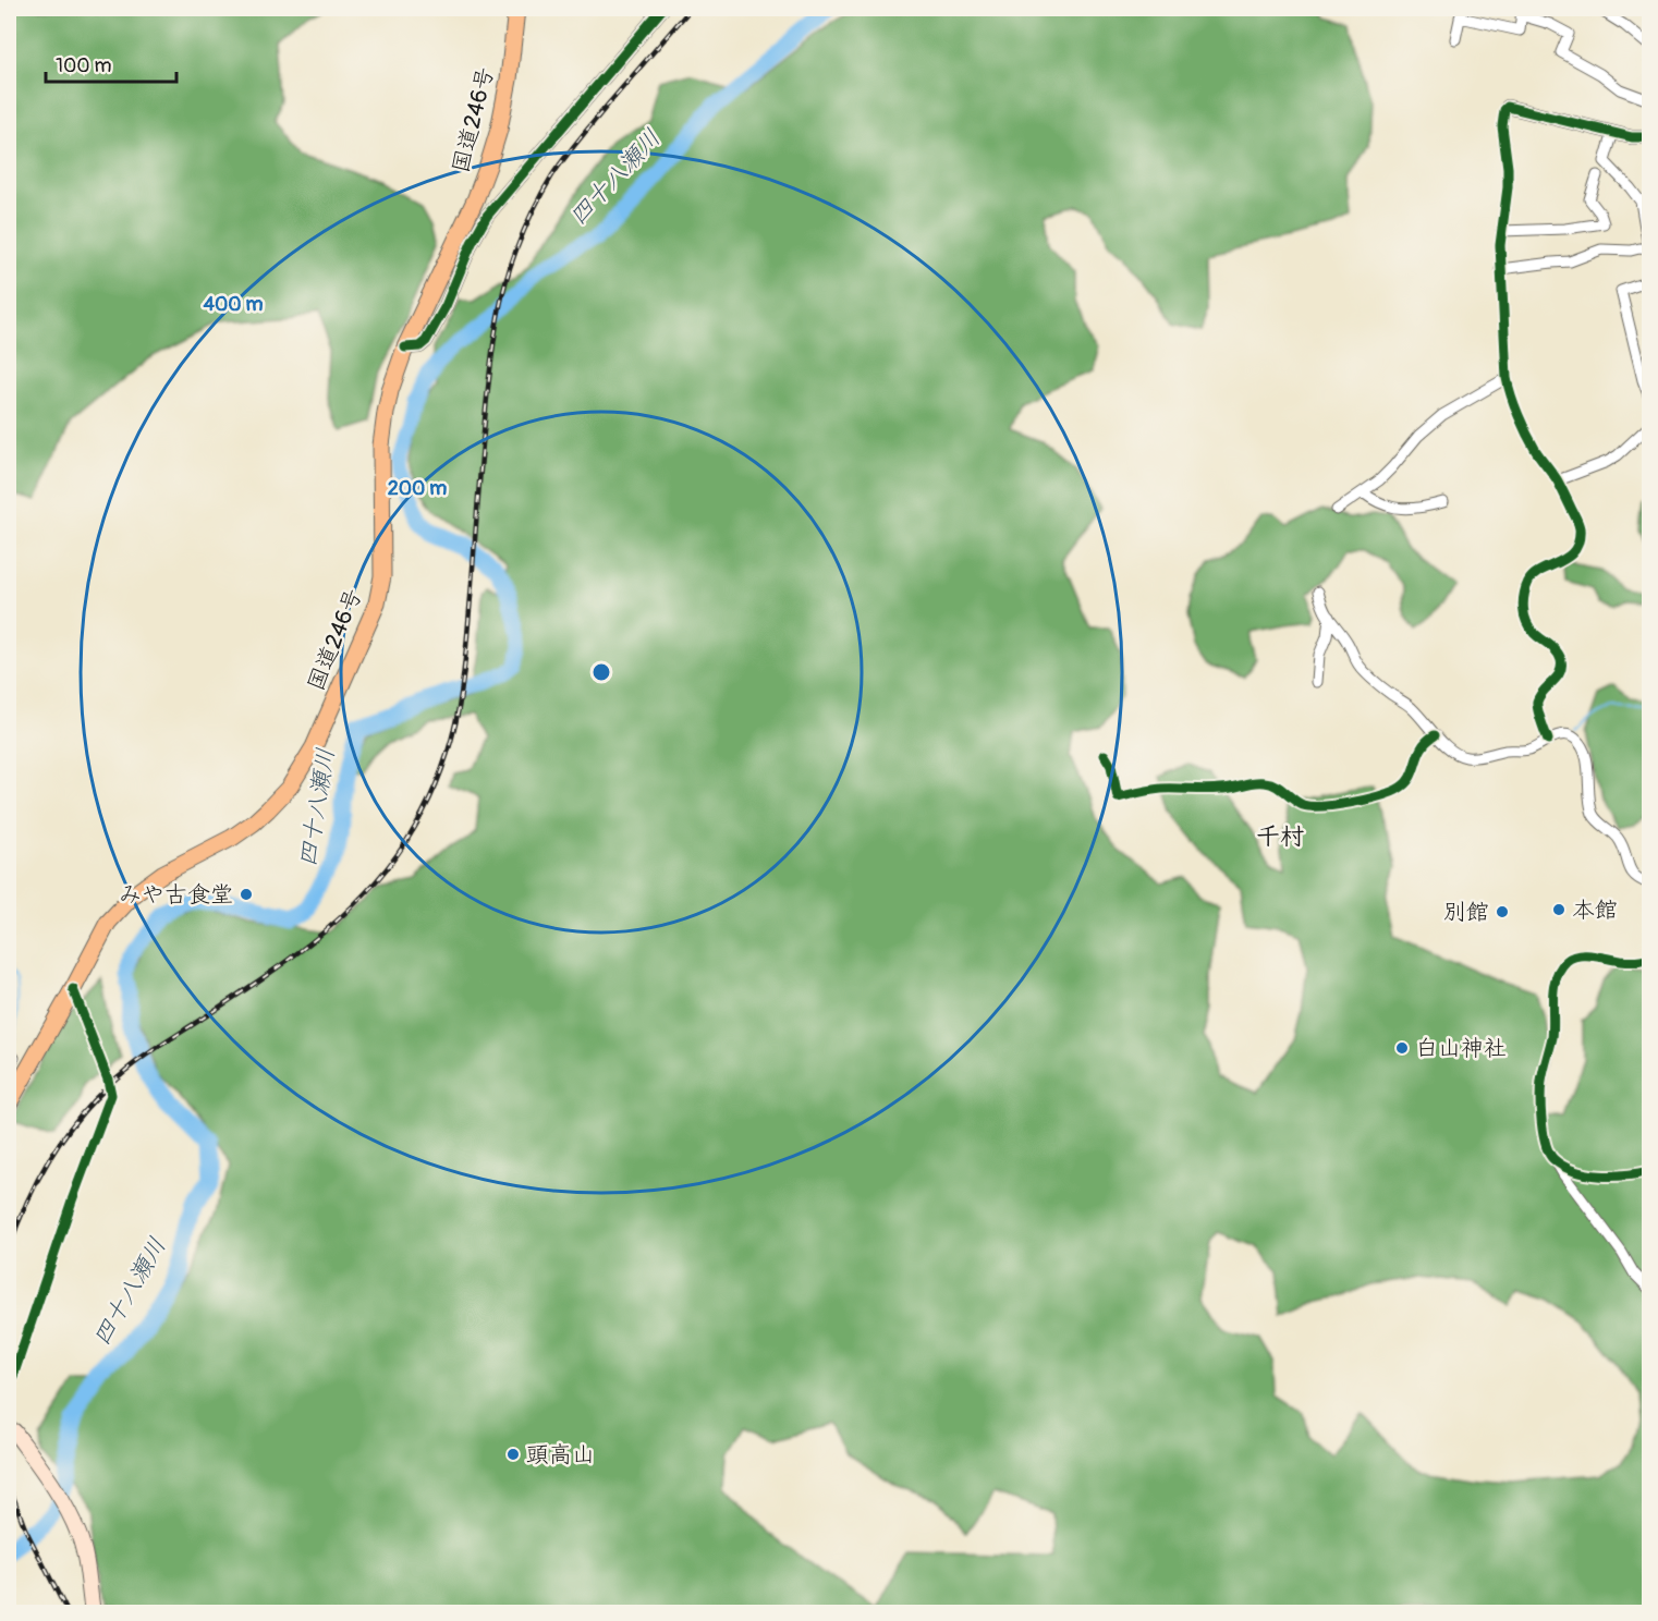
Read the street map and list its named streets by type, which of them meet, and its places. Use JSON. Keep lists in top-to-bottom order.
{
  "streets": {
    "highway": ["国道246号"]
  },
  "districts": ["千村"],
  "water": ["四十八瀬川"],
  "places": [
    "みや古食堂",
    "本館",
    "別館",
    "白山神社",
    "頭高山"
  ],
  "scale_bar": "100 m",
  "rings": ["400 m", "200 m"]
}
